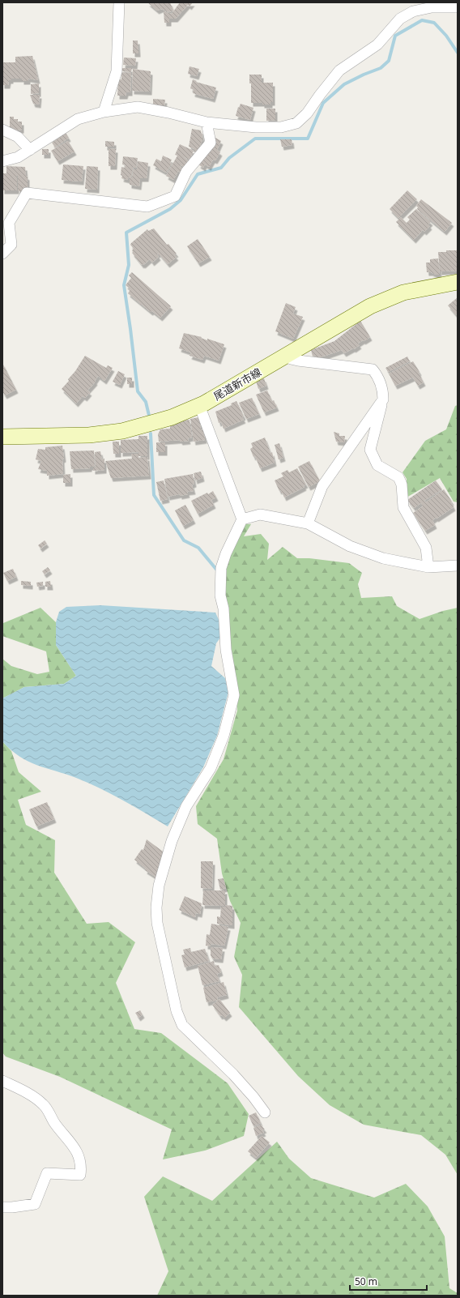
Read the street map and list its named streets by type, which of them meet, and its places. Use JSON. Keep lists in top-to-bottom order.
{
  "streets": {
    "main road": ["尾道新市線"]
  },
  "scale_bar": "50 m"
}
